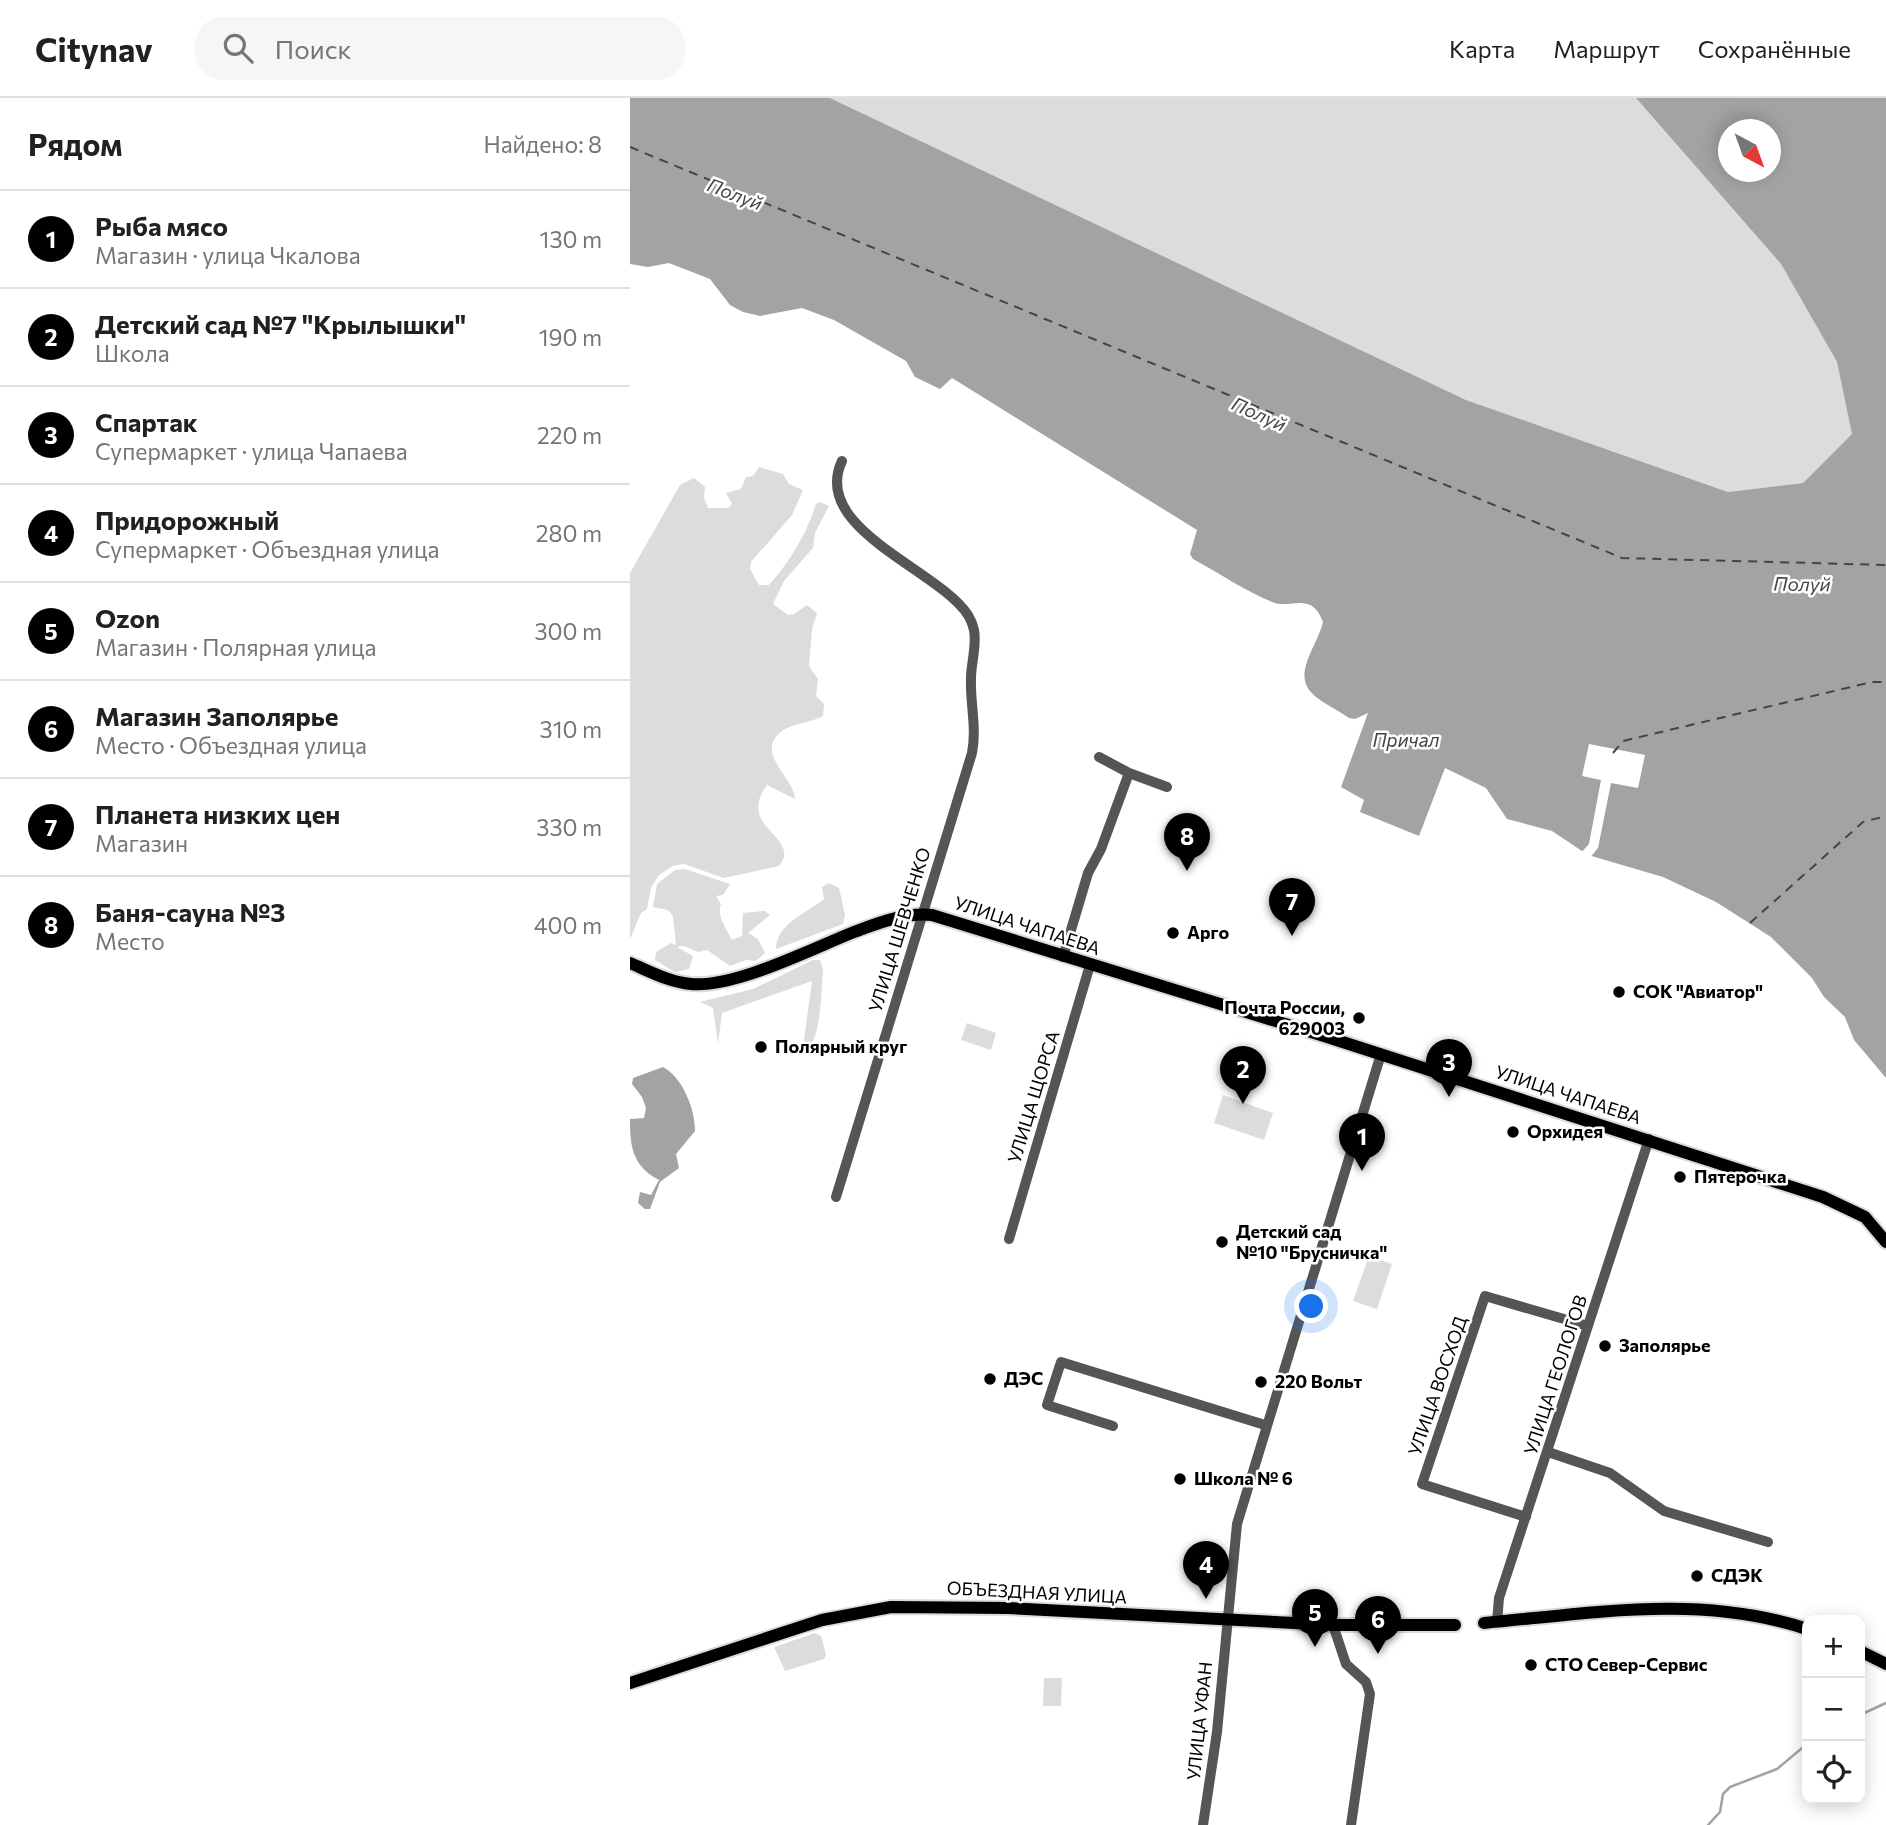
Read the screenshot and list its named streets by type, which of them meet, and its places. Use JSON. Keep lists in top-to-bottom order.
{
  "streets": {
    "main road": ["УЛИЦА ЧАПАЕВА", "ОБЪЕЗДНАЯ УЛИЦА"],
    "street": [
      "УЛИЦА ШЕВЧЕНКО",
      "УЛИЦА ЩОРСА",
      "УЛИЦА ГЕОЛОГОВ",
      "УЛИЦА ВОСХОД",
      "УЛИЦА УФАН"
    ]
  },
  "crossings": [
    ["УЛИЦА ЧАПАЕВА", "УЛИЦА ШЕВЧЕНКО"],
    ["УЛИЦА ЧАПАЕВА", "УЛИЦА ЩОРСА"],
    ["УЛИЦА ЧАПАЕВА", "УЛИЦА ГЕОЛОГОВ"],
    ["УЛИЦА ЧАПАЕВА", "УЛИЦА УФАН"],
    ["УЛИЦА ГЕОЛОГОВ", "УЛИЦА ВОСХОД"],
    ["ОБЪЕЗДНАЯ УЛИЦА", "УЛИЦА УФАН"]
  ],
  "water": ["Полуй", "Причал"],
  "places": [
    "Арго",
    "СОК \"Авиатор\"",
    "Почта России, 629003",
    "Полярный круг",
    "Орхидея",
    "Пятерочка",
    "Детский сад №10 \"Брусничка\"",
    "Заполярье",
    "ДЭС",
    "220 Вольт",
    "Школа № 6",
    "СДЭК",
    "СТО Север-Сервис"
  ],
  "north": "bottom right",
  "page": {
    "header": "Citynav",
    "search": "Поиск",
    "nav": ["Карта", "Маршрут", "Сохранённые"],
    "heading": ["Рядом", "Найдено: 8"],
    "list": [
      {
        "mark": "1",
        "name": "Рыба мясо",
        "note": "Магазин · улица Чкалова",
        "value": "130 m"
      },
      {
        "mark": "2",
        "name": "Детский сад №7 \"Крылышки\"",
        "note": "Школа",
        "value": "190 m"
      },
      {
        "mark": "3",
        "name": "Спартак",
        "note": "Супермаркет · улица Чапаева",
        "value": "220 m"
      },
      {
        "mark": "4",
        "name": "Придорожный",
        "note": "Супермаркет · Объездная улица",
        "value": "280 m"
      },
      {
        "mark": "5",
        "name": "Ozon",
        "note": "Магазин · Полярная улица",
        "value": "300 m"
      },
      {
        "mark": "6",
        "name": "Магазин Заполярье",
        "note": "Место · Объездная улица",
        "value": "310 m"
      },
      {
        "mark": "7",
        "name": "Планета низких цен",
        "note": "Магазин",
        "value": "330 m"
      },
      {
        "mark": "8",
        "name": "Баня-сауна №3",
        "note": "Место",
        "value": "400 m"
      }
    ],
    "pins": [
      "8",
      "7",
      "3",
      "2",
      "1",
      "4",
      "5",
      "6"
    ],
    "map_buttons": ["+", "−"]
  }
}
